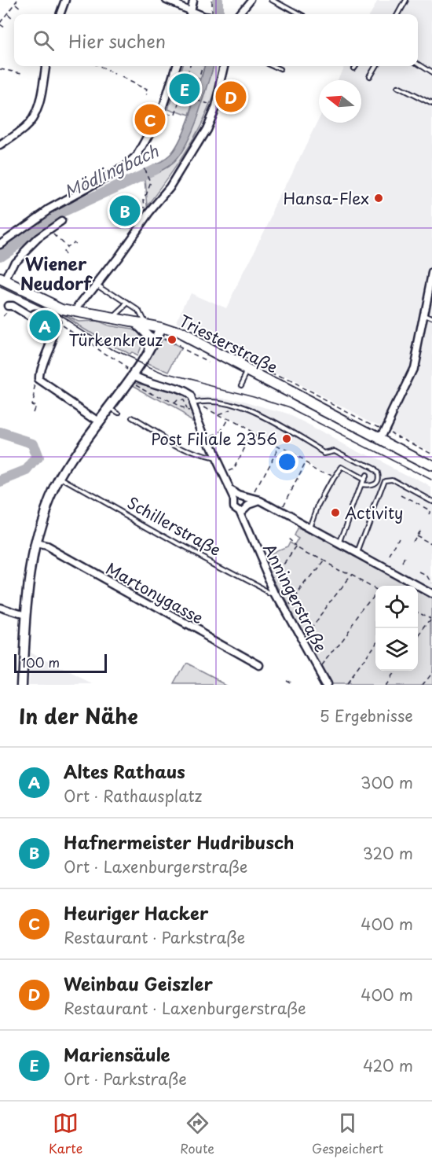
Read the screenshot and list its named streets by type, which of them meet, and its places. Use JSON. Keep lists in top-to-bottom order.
{
  "streets": {
    "main road": ["Triesterstraße"],
    "street": ["Martonygasse", "Anningerstraße"],
    "lane": ["Schillerstraße"]
  },
  "crossings": [
    ["Schillerstraße", "Anningerstraße"]
  ],
  "districts": ["Wiener Neudorf"],
  "water": ["Mödlingbach"],
  "places": [
    "Hansa-Flex",
    "Türkenkreuz",
    "Post Filiale 2356",
    "Activity"
  ],
  "scale_bar": "100 m",
  "north": "left",
  "page": {
    "search": "Hier suchen",
    "pins": [
      "E",
      "D",
      "C",
      "B",
      "A"
    ],
    "scale": "100 m",
    "heading": ["In der Nähe", "5 Ergebnisse"],
    "list": [
      {
        "mark": "A",
        "name": "Altes Rathaus",
        "note": "Ort · Rathausplatz",
        "value": "300 m"
      },
      {
        "mark": "B",
        "name": "Hafnermeister Hudribusch",
        "note": "Ort · Laxenburgerstraße",
        "value": "320 m"
      },
      {
        "mark": "C",
        "name": "Heuriger Hacker",
        "note": "Restaurant · Parkstraße",
        "value": "400 m"
      },
      {
        "mark": "D",
        "name": "Weinbau Geiszler",
        "note": "Restaurant · Laxenburgerstraße",
        "value": "400 m"
      },
      {
        "mark": "E",
        "name": "Mariensäule",
        "note": "Ort · Parkstraße",
        "value": "420 m"
      }
    ],
    "nav": ["Karte", "Route", "Gespeichert"]
  }
}
